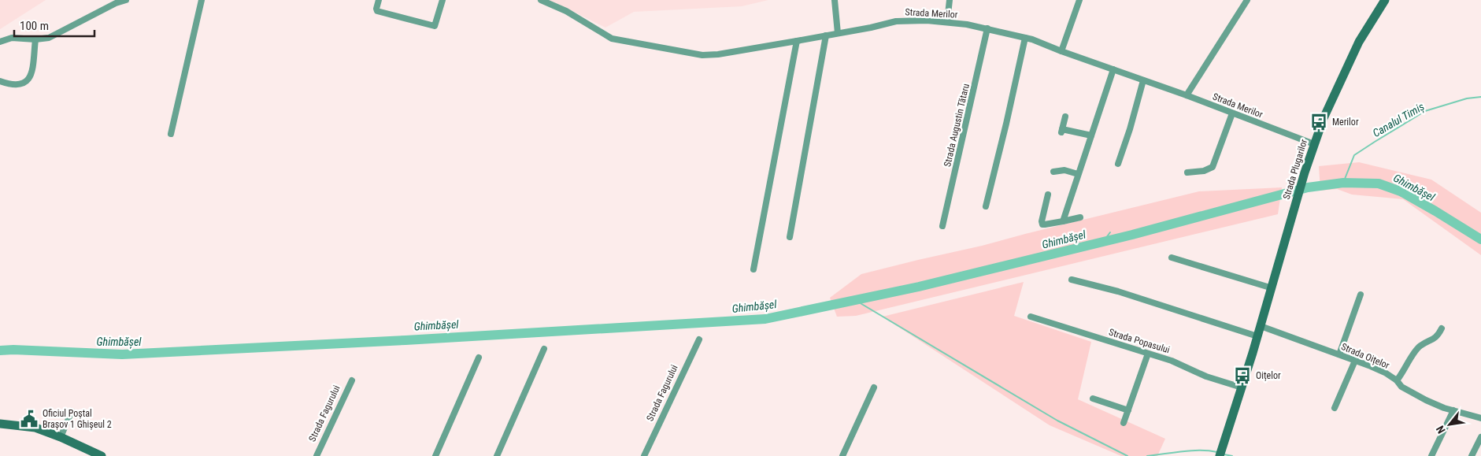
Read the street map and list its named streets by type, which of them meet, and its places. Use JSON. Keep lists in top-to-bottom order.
{
  "streets": {
    "street": [
      "Strada Merilor",
      "Strada Augustin Tătaru",
      "Strada Plugarilor",
      "Strada Popasului",
      "Strada Oițelor",
      "Strada Fagurului"
    ]
  },
  "crossings": [
    ["Strada Merilor", "Strada Augustin Tătaru"],
    ["Strada Merilor", "Strada Plugarilor"],
    ["Strada Plugarilor", "Strada Popasului"],
    ["Strada Plugarilor", "Strada Oițelor"]
  ],
  "water": ["Canalul Timiș", "Ghimbășel"],
  "places": {
    "bus stop": ["Merilor", "Oițelor"],
    "public building": ["Oficiul Poștal Brașov 1 Ghișeul 2"]
  },
  "scale_bar": "100 m",
  "north": "bottom left"
}
